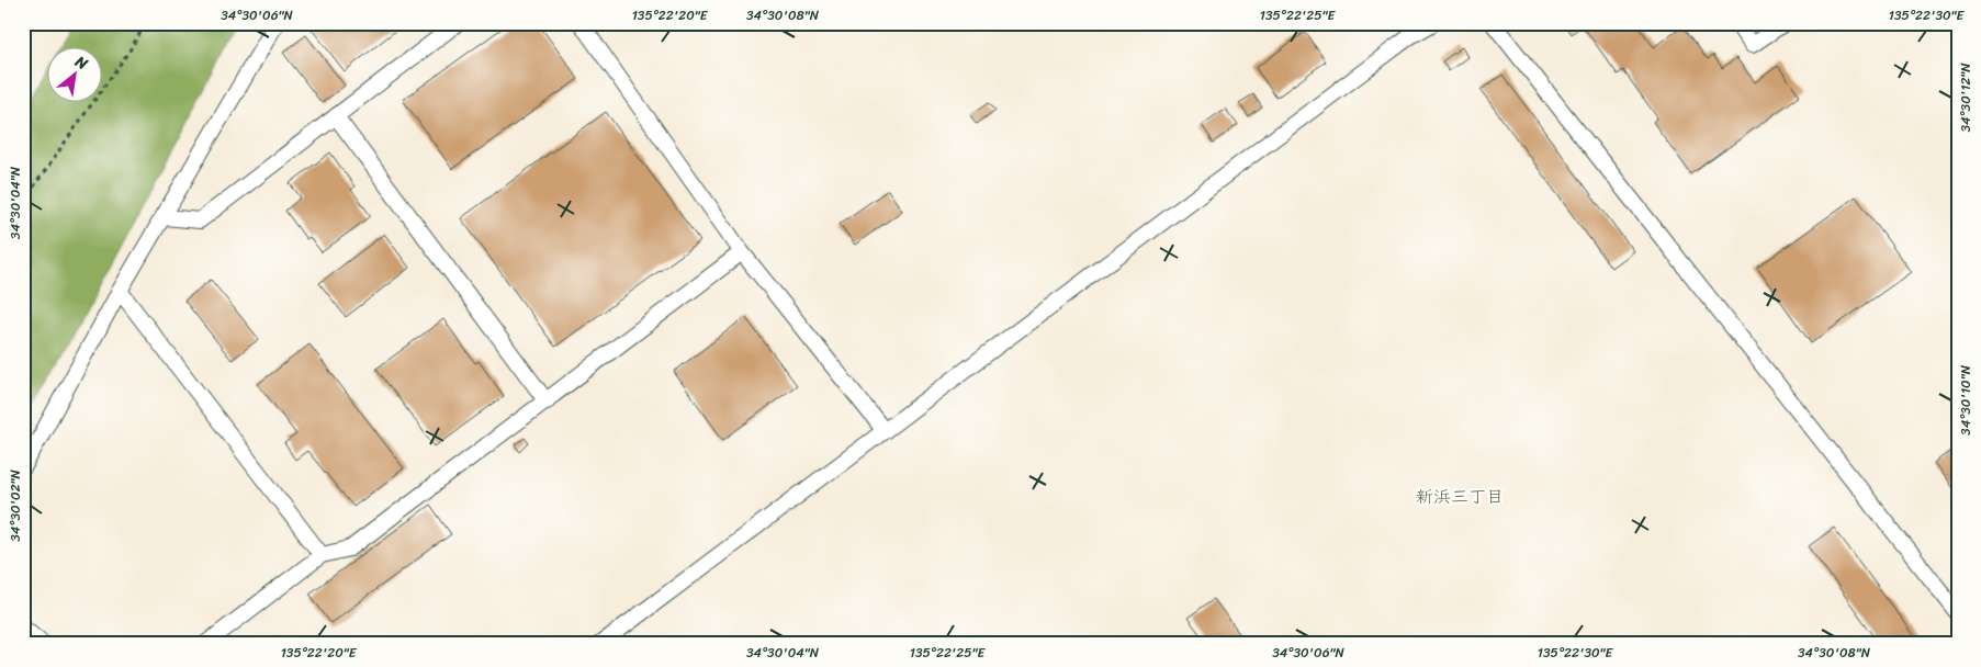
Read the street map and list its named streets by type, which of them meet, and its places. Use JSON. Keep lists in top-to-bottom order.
{
  "districts": ["新浜三丁目"],
  "north": "top right",
  "coordinates": [
    "34°30'06\"N",
    "135°22'20\"E",
    "34°30'08\"N",
    "135°22'25\"E",
    "135°22'30\"E",
    "34°30'12\"N",
    "34°30'04\"N",
    "34°30'10\"N",
    "34°30'02\"N"
  ]
}
